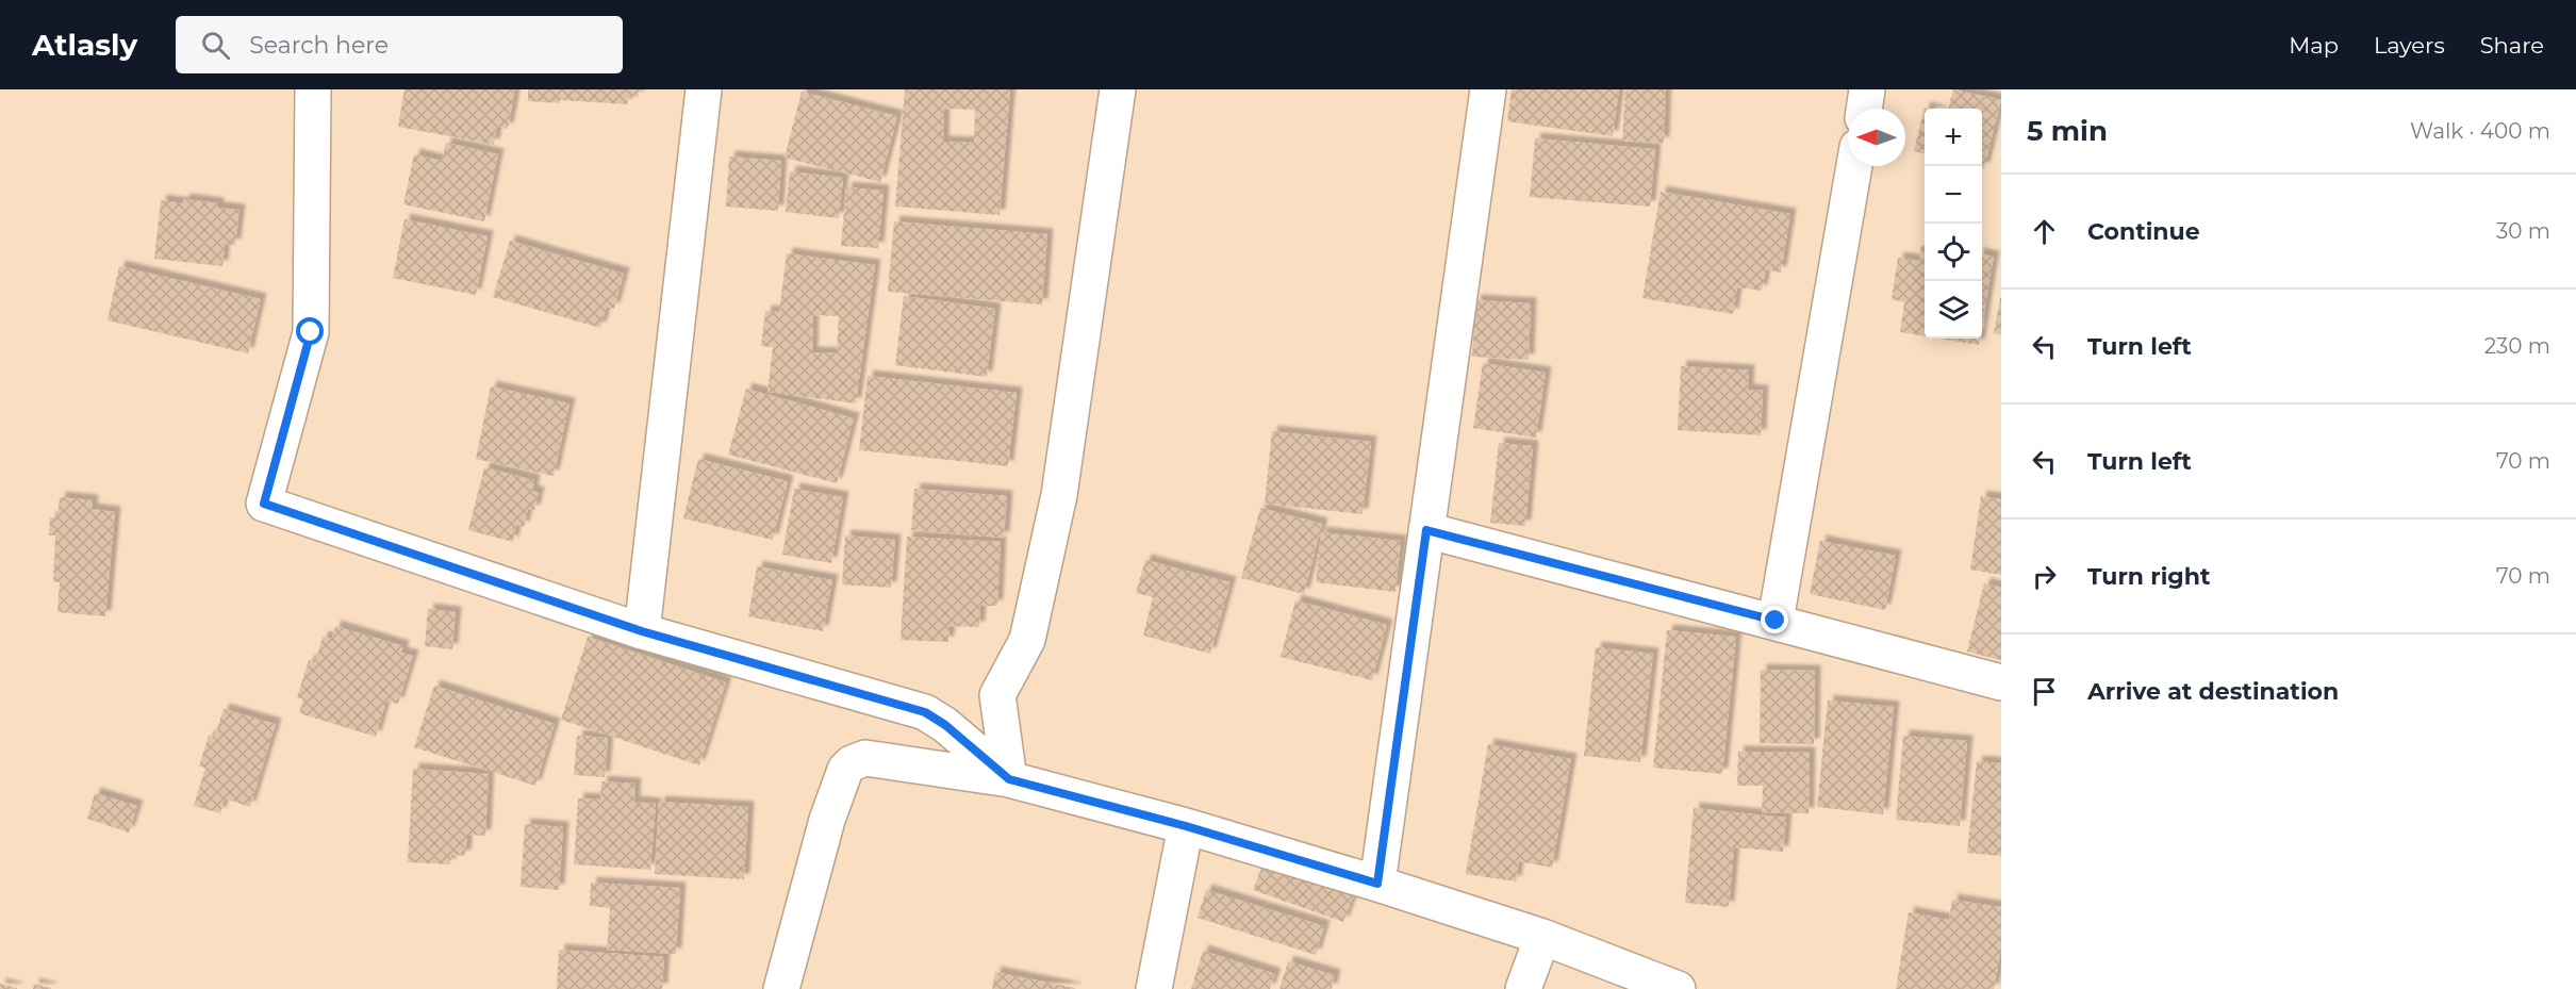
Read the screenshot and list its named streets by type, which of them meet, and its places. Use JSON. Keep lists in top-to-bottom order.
{
  "north": "left",
  "page": {
    "header": "Atlasly",
    "search": "Search here",
    "nav": ["Map", "Layers", "Share"],
    "heading": ["5 min", "Walk · 400 m"],
    "map_buttons": ["+", "−"],
    "list": [
      ["Continue", "30 m"],
      ["Turn left", "230 m"],
      ["Turn left", "70 m"],
      ["Turn right", "70 m"],
      "Arrive at destination"
    ]
  }
}
